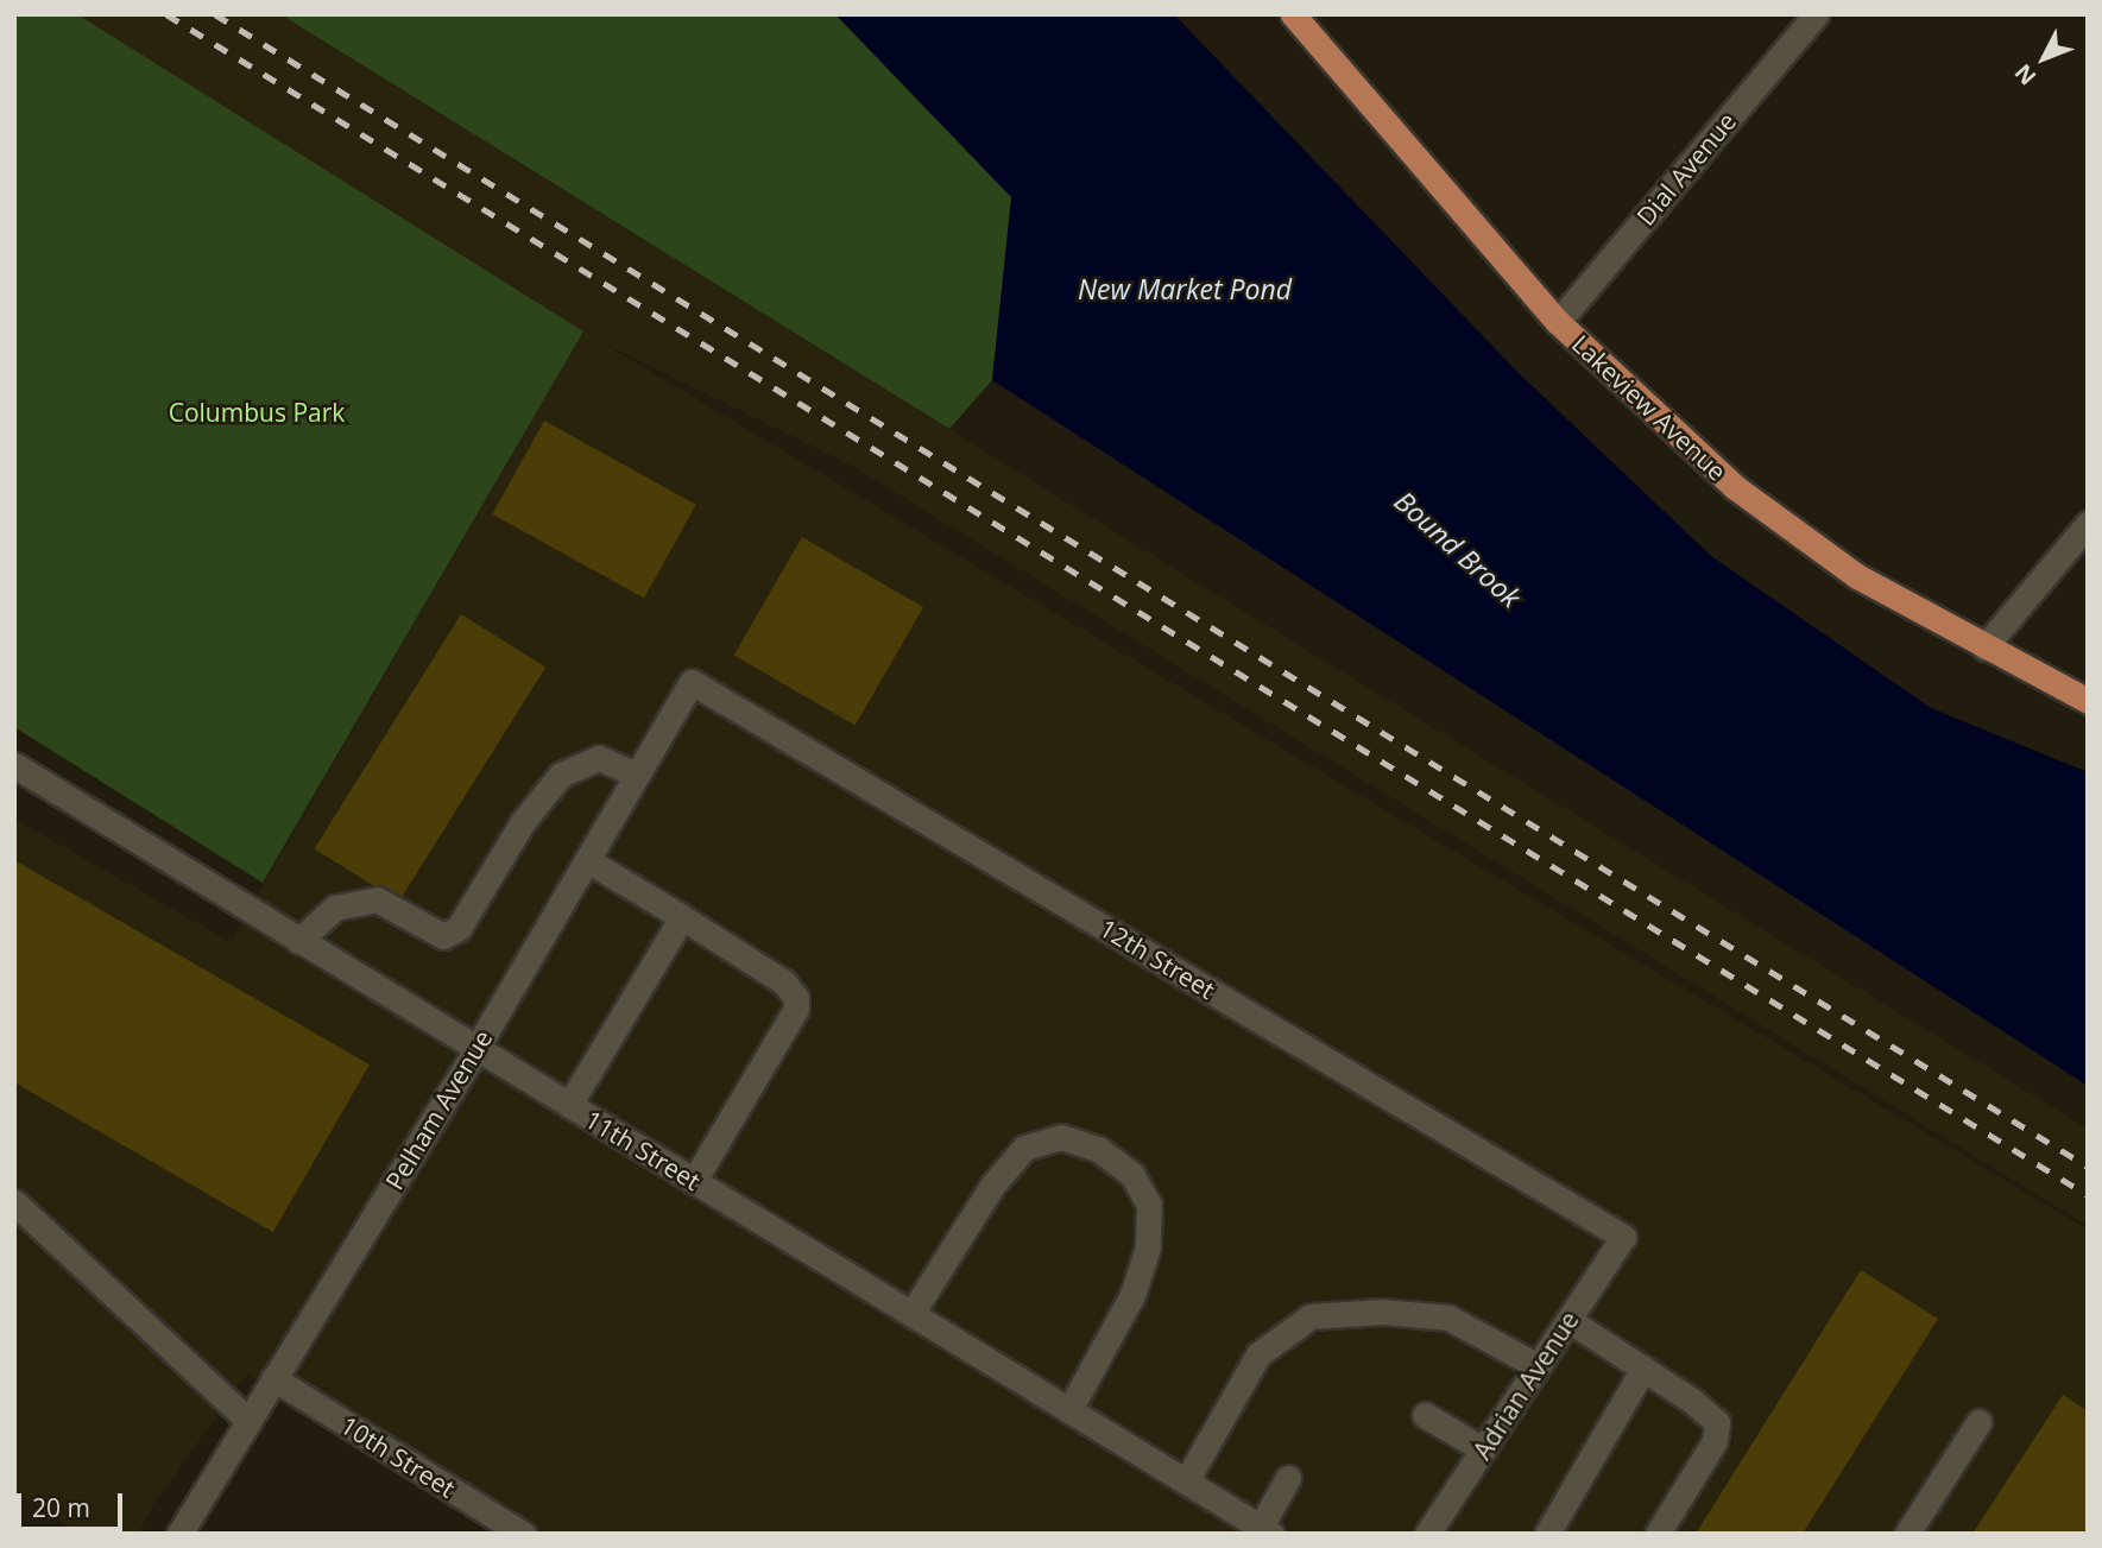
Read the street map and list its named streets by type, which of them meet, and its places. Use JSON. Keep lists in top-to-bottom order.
{
  "streets": {
    "main road": ["Lakeview Avenue"],
    "street": [
      "Dial Avenue",
      "12th Street",
      "Pelham Avenue",
      "11th Street",
      "Adrian Avenue",
      "10th Street"
    ]
  },
  "crossings": [
    ["Dial Avenue", "Lakeview Avenue"],
    ["12th Street", "Pelham Avenue"],
    ["12th Street", "Adrian Avenue"],
    ["Pelham Avenue", "11th Street"],
    ["Pelham Avenue", "10th Street"]
  ],
  "water": ["New Market Pond", "Bound Brook"],
  "parks": ["Columbus Park"],
  "scale_bar": "20 m",
  "north": "bottom left"
}
